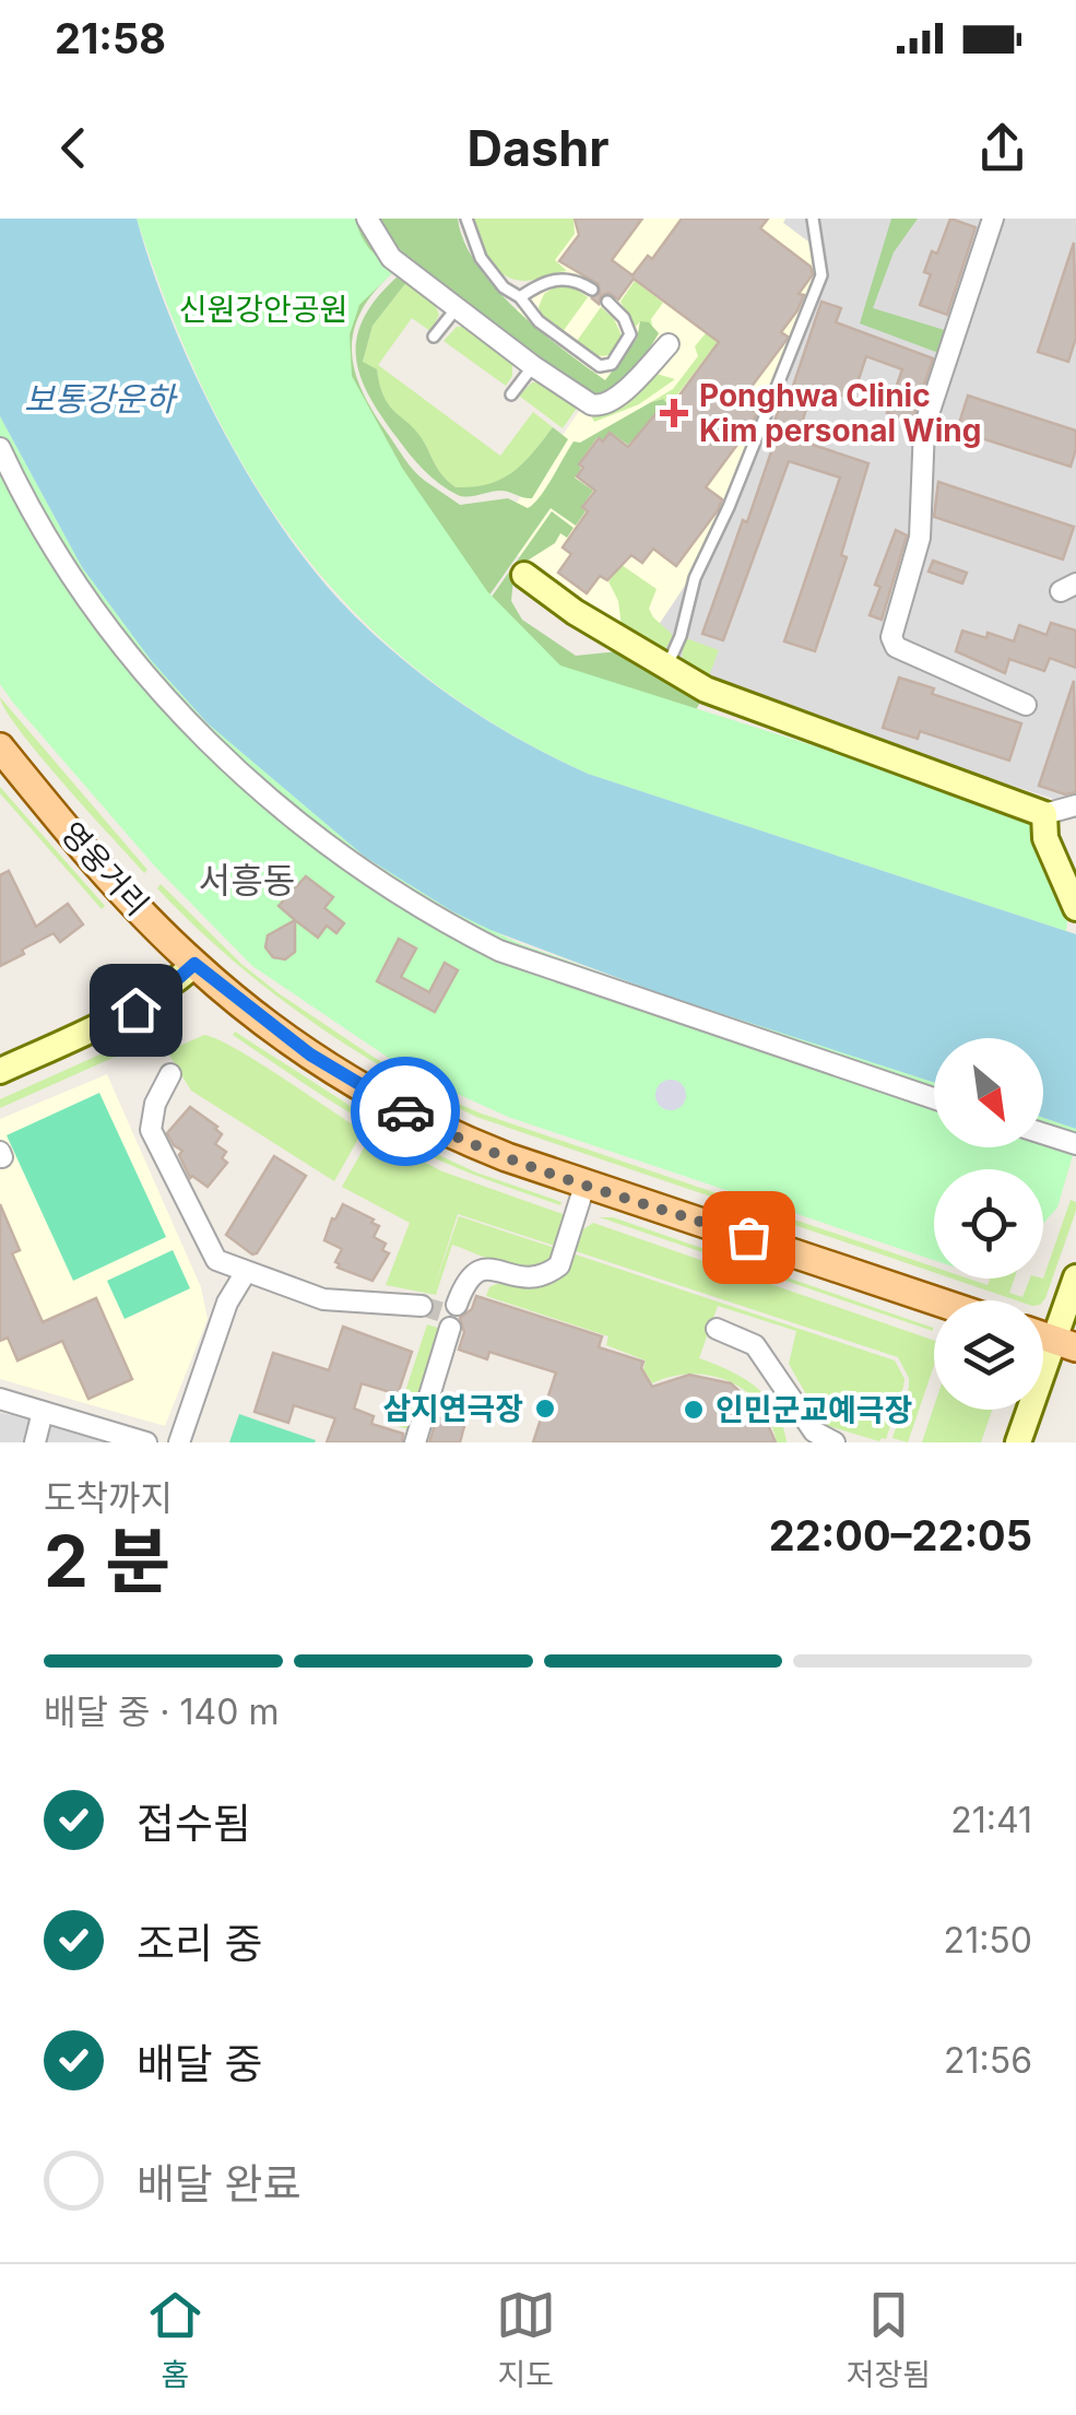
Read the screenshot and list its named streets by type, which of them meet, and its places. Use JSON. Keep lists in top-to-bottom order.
{
  "streets": {
    "main road": ["영웅거리"]
  },
  "districts": ["서흥동"],
  "water": ["보통강운하"],
  "parks": ["신원강안공원"],
  "places": {
    "health": ["Ponghwa Clinic Kim personal Wing"],
    "other": ["삼지연극장", "인민군교예극장"]
  },
  "north": "bottom right",
  "page": {
    "status": "21:58",
    "header": "Dashr",
    "heading": ["2 분", "도착까지", "22:00–22:05"],
    "bar": "배달 중 · 140 m",
    "list": [
      ["접수됨", "21:41"],
      ["조리 중", "21:50"],
      ["배달 중", "21:56"],
      "배달 완료"
    ],
    "tabs": ["홈", "지도", "저장됨"]
  }
}
